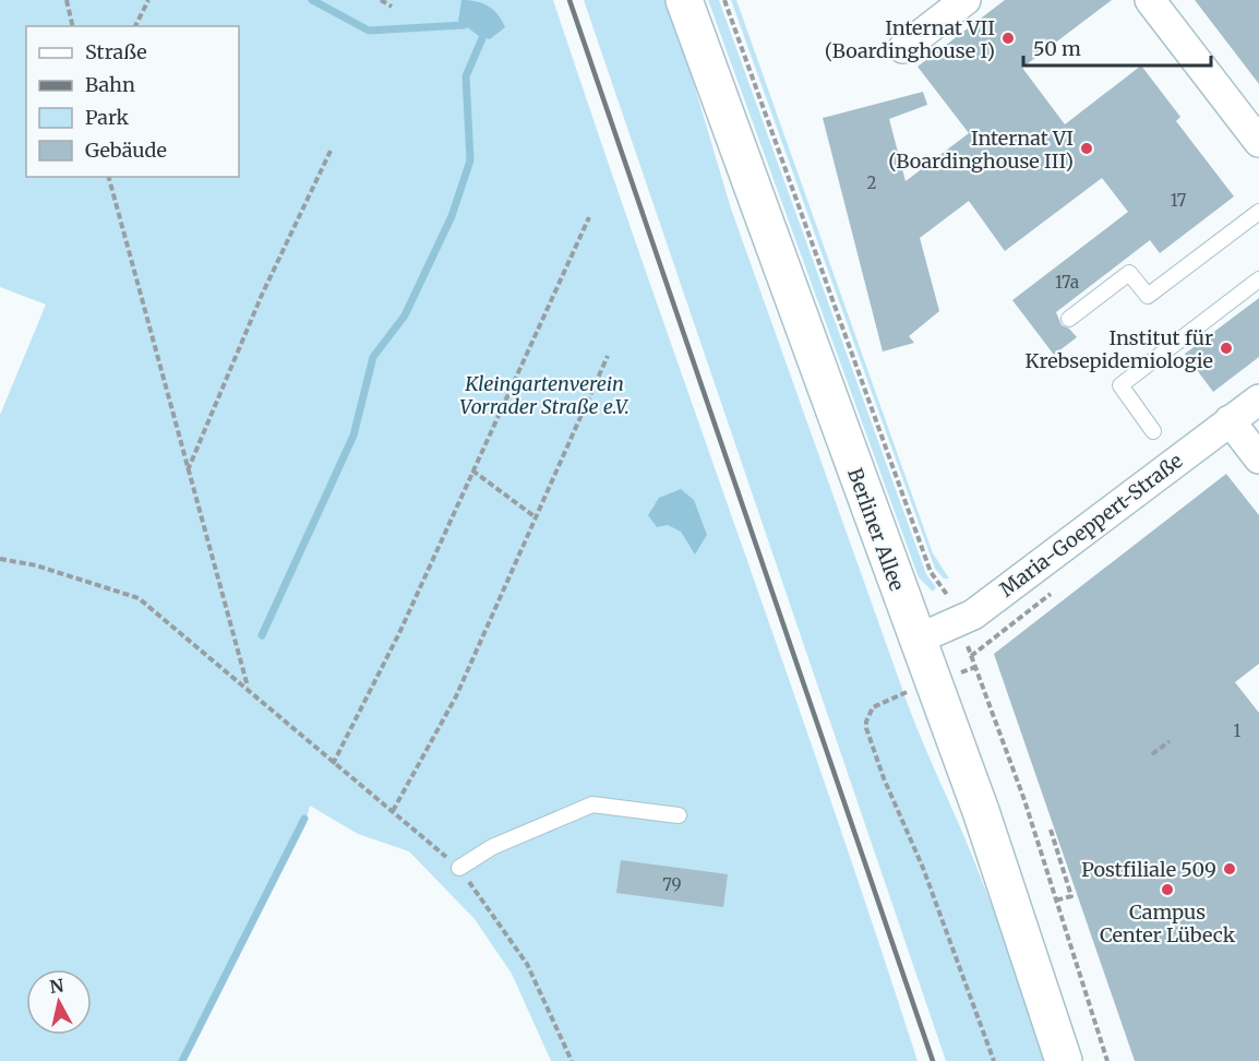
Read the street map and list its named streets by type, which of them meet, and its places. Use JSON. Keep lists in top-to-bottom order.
{
  "streets": {
    "main road": ["Berliner Allee"],
    "street": ["Maria-Goeppert-Straße"]
  },
  "crossings": [
    ["Maria-Goeppert-Straße", "Berliner Allee"]
  ],
  "parks": ["Kleingartenverein Vorrader Straße e.V."],
  "places": [
    "Internat VII (Boardinghouse I)",
    "Internat VI (Boardinghouse III)",
    "Institut für Krebsepidemiologie",
    "Postfiliale 509",
    "Campus Center Lübeck"
  ],
  "house_numbers": [
    "2",
    "17",
    "17a",
    "1",
    "79"
  ],
  "legend": [
    "Straße",
    "Bahn",
    "Park",
    "Gebäude"
  ],
  "scale_bar": "50 m",
  "north": "top"
}
